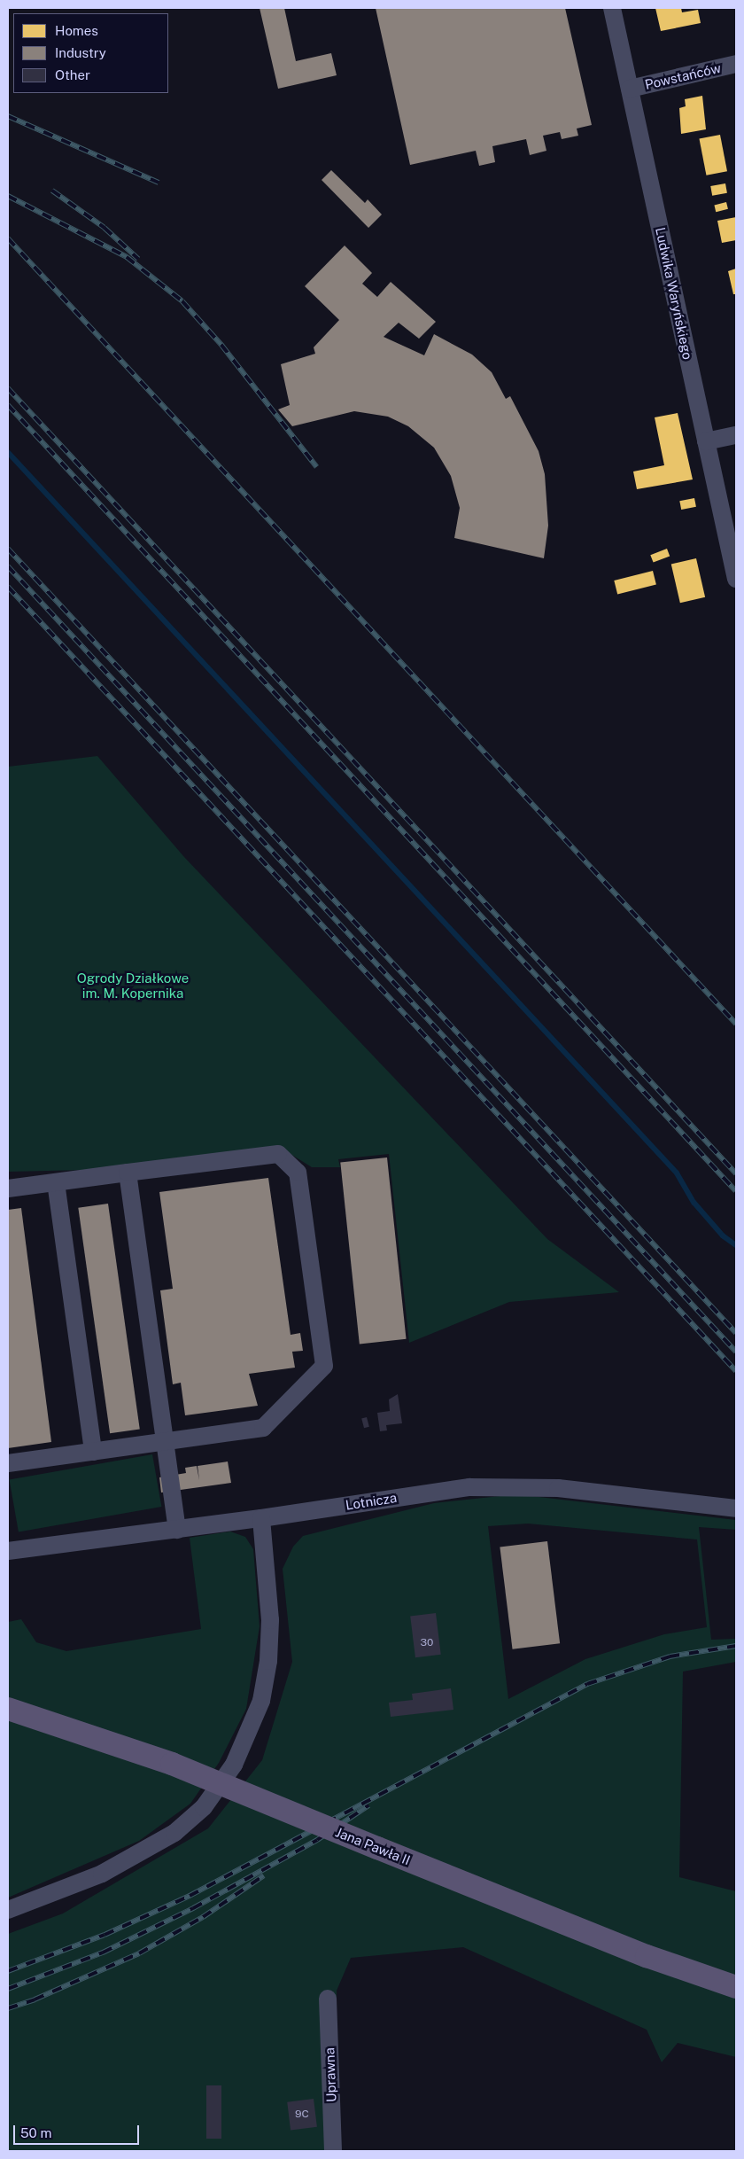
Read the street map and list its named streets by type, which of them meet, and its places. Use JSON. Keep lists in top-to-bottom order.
{
  "streets": {
    "main road": ["Jana Pawła II"],
    "street": [
      "Powstańców",
      "Ludwika Waryńskiego",
      "Lotnicza",
      "Uprawna"
    ]
  },
  "crossings": [
    ["Powstańców", "Ludwika Waryńskiego"]
  ],
  "parks": ["Ogrody Działkowe im. M. Kopernika"],
  "house_numbers": ["30", "9C"],
  "legend": ["Homes", "Industry", "Other"],
  "scale_bar": "50 m"
}
